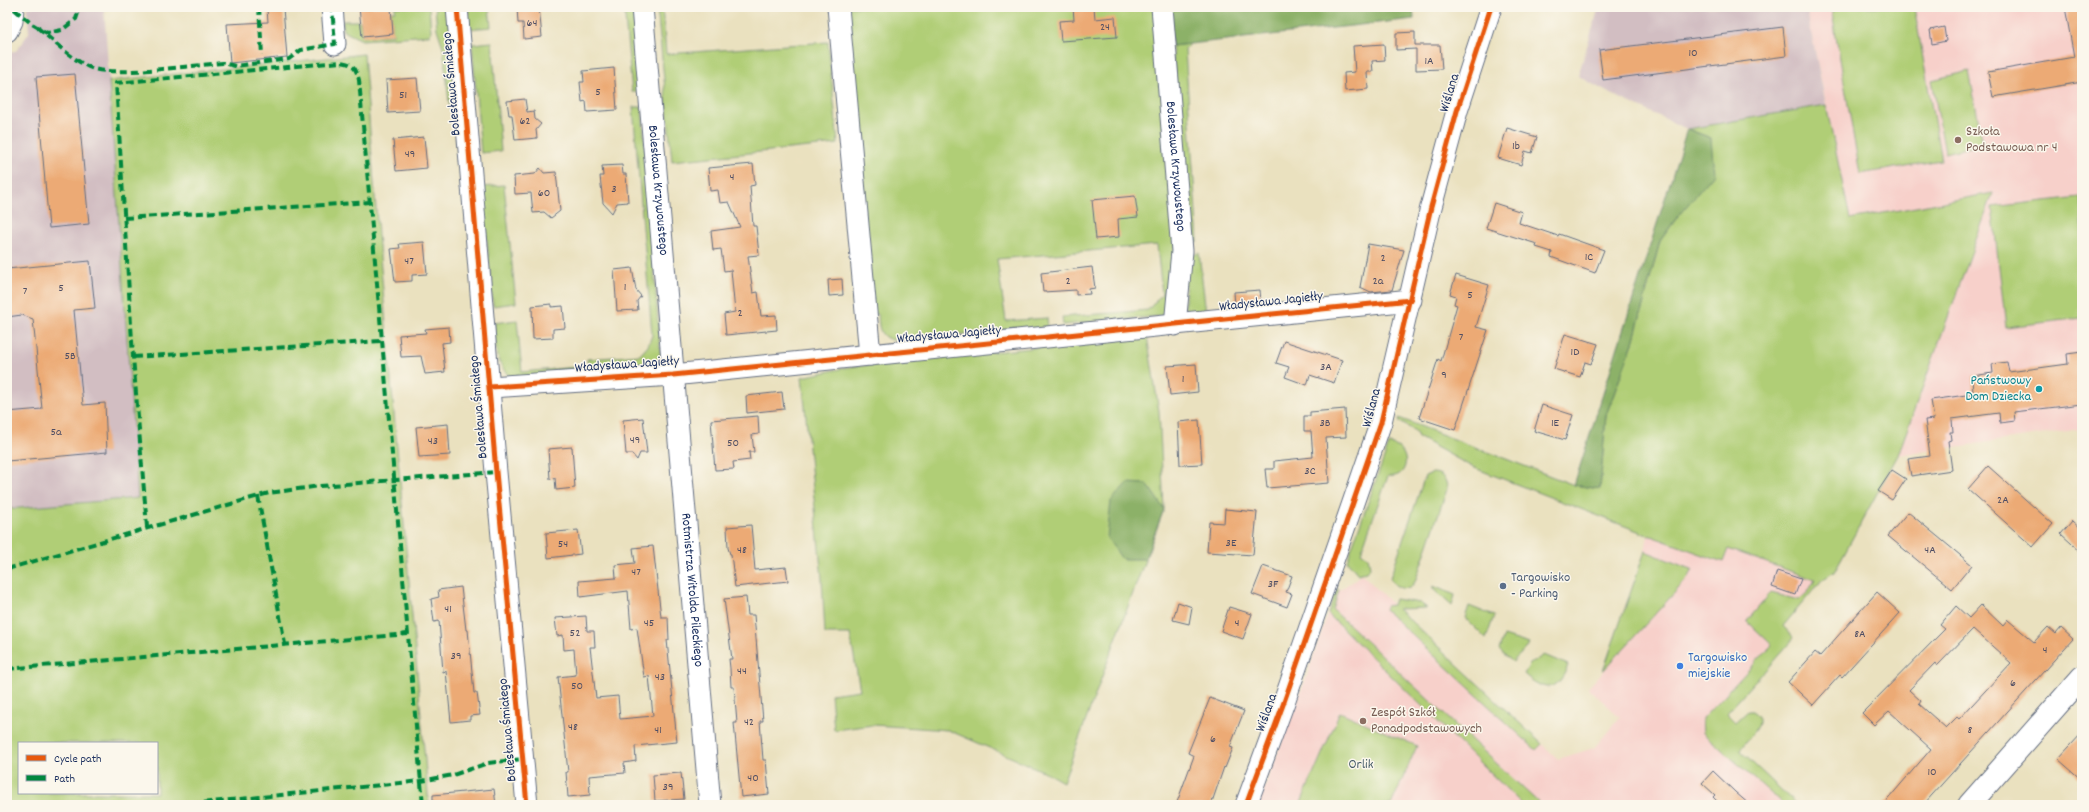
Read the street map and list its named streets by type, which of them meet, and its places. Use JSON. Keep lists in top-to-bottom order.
{
  "streets": {
    "street": [
      "Bolesława Śmiałego",
      "Wiślana",
      "Bolesława Krzywoustego",
      "Władysława Jagiełły",
      "Rotmistrza Witolda Pileckiego"
    ]
  },
  "crossings": [
    ["Bolesława Śmiałego", "Władysława Jagiełły"],
    ["Wiślana", "Władysława Jagiełły"],
    ["Bolesława Krzywoustego", "Władysława Jagiełły"],
    ["Bolesława Krzywoustego", "Rotmistrza Witolda Pileckiego"],
    ["Władysława Jagiełły", "Rotmistrza Witolda Pileckiego"]
  ],
  "parks": ["Orlik"],
  "places": [
    "Szkoła Podstawowa nr 4",
    "Państwowy Dom Dziecka",
    "Targowisko - Parking",
    "Targowisko miejskie",
    "Zespół Szkół Ponadpodstawowych"
  ],
  "house_numbers": [
    "64",
    "24",
    "10",
    "1A",
    "5",
    "51",
    "62",
    "1b",
    "49",
    "4",
    "3",
    "60",
    "1C",
    "2",
    "47",
    "2",
    "2a",
    "1",
    "5",
    "7",
    "5",
    "2",
    "7",
    "1D",
    "5B",
    "3A",
    "9",
    "1",
    "3B",
    "1E",
    "5a",
    "49",
    "43",
    "50",
    "3C",
    "2A",
    "3E",
    "54",
    "48",
    "4A",
    "47",
    "3F",
    "41",
    "45",
    "4",
    "52",
    "8A",
    "4",
    "39",
    "44",
    "43",
    "6",
    "50",
    "42",
    "48",
    "41",
    "8",
    "6",
    "10",
    "40",
    "39"
  ],
  "legend": ["Cycle path", "Path"]
}
